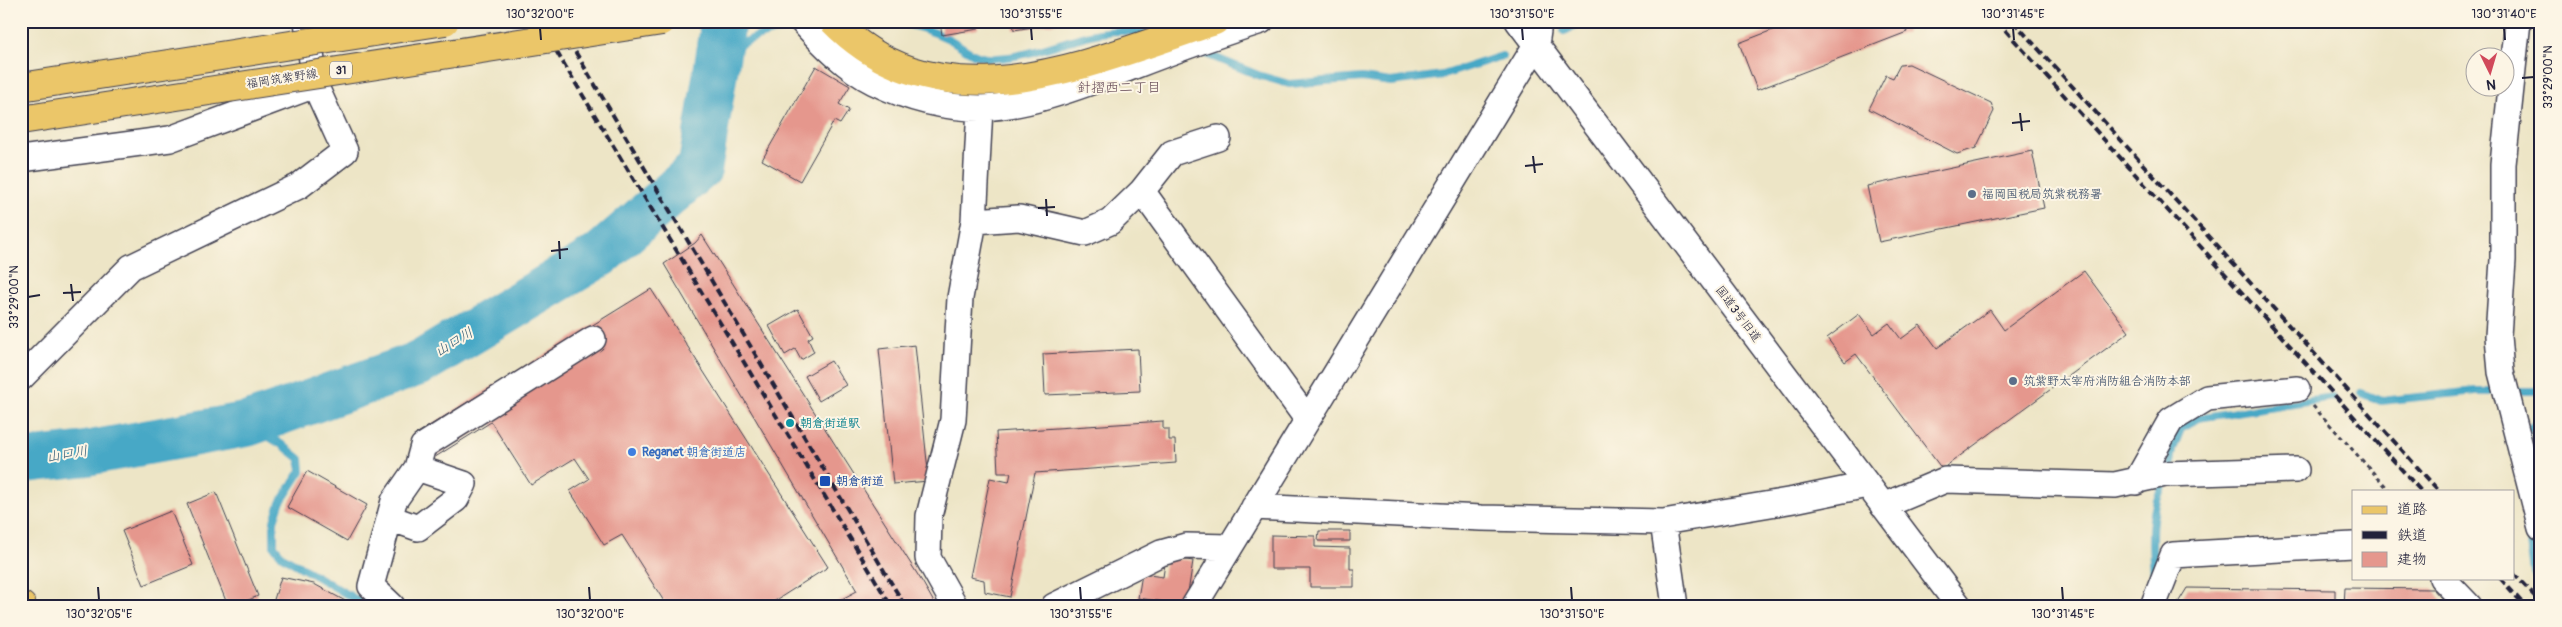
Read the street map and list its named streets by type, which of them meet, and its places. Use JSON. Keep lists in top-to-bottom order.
{
  "streets": {
    "main road": ["31", "福岡筑紫野線"],
    "street": ["国道3号旧道"]
  },
  "districts": ["針摺西二丁目"],
  "water": ["山口川"],
  "places": {
    "other": [
      "福岡国税局筑紫税務署",
      "筑紫野太宰府消防組合消防本部",
      "朝倉街道駅",
      "Reganet 朝倉街道店"
    ],
    "transit": ["朝倉街道"]
  },
  "legend": ["道路", "鉄道", "建物"],
  "north": "bottom",
  "coordinates": [
    "130°32'00\"E",
    "130°31'55\"E",
    "130°31'50\"E",
    "130°31'45\"E",
    "130°31'40\"E",
    "33°29'00\"N",
    "130°32'05\"E"
  ]
}
